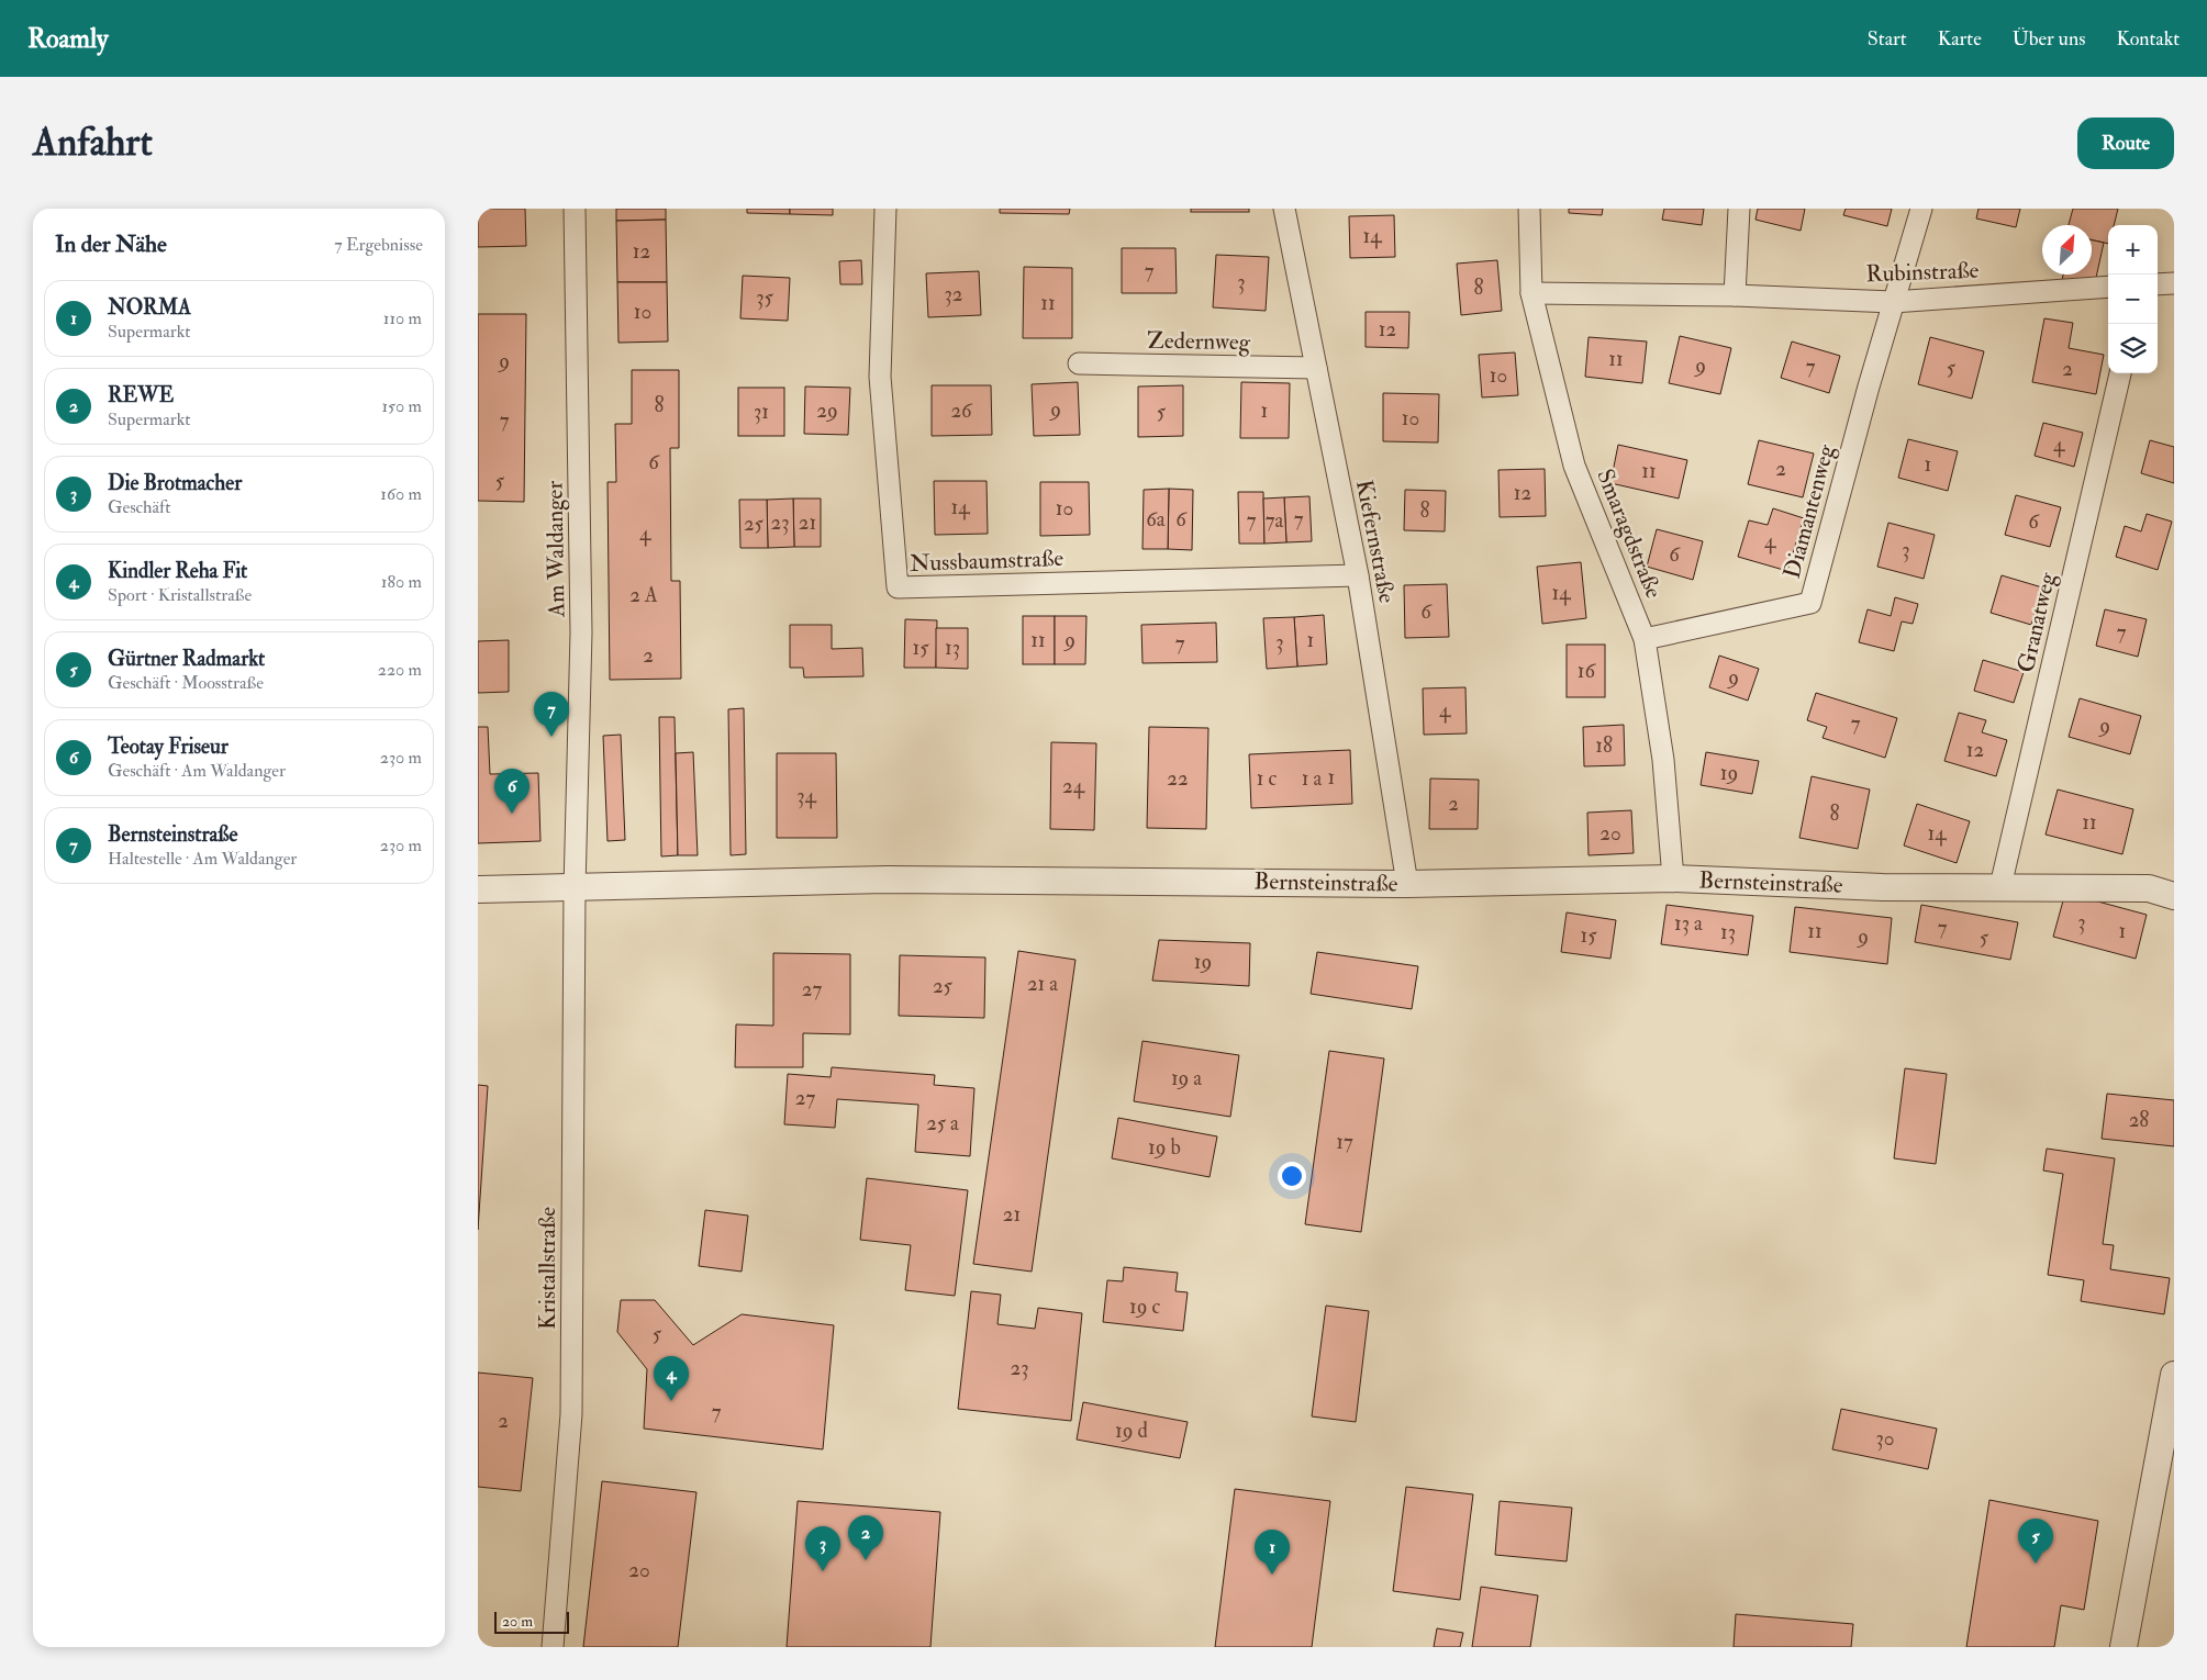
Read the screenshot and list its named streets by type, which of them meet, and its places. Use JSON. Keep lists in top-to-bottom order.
{
  "streets": {
    "street": [
      "Rubinstraße",
      "Zedernweg",
      "Diamantenweg",
      "Smaragdstraße",
      "Kiefernstraße",
      "Am Waldanger",
      "Nussbaumstraße",
      "Granatweg",
      "Bernsteinstraße",
      "Kristallstraße"
    ]
  },
  "crossings": [
    ["Rubinstraße", "Diamantenweg"],
    ["Rubinstraße", "Smaragdstraße"],
    ["Zedernweg", "Kiefernstraße"],
    ["Diamantenweg", "Smaragdstraße"],
    ["Smaragdstraße", "Bernsteinstraße"],
    ["Kiefernstraße", "Nussbaumstraße"],
    ["Kiefernstraße", "Bernsteinstraße"],
    ["Am Waldanger", "Bernsteinstraße"],
    ["Am Waldanger", "Kristallstraße"],
    ["Granatweg", "Bernsteinstraße"],
    ["Bernsteinstraße", "Kristallstraße"]
  ],
  "house_numbers": [
    "14",
    "12",
    "7",
    "3",
    "8",
    "32",
    "35",
    "11",
    "10",
    "12",
    "11",
    "9",
    "9",
    "7",
    "5",
    "2",
    "10",
    "8",
    "9",
    "29",
    "26",
    "1",
    "31",
    "5",
    "10",
    "7",
    "4",
    "6",
    "1",
    "2",
    "11",
    "5",
    "12",
    "14",
    "10",
    "8",
    "6a",
    "6",
    "7",
    "7",
    "7a",
    "6",
    "23",
    "21",
    "25",
    "4",
    "4",
    "3",
    "6",
    "14",
    "2 A",
    "6",
    "7",
    "11",
    "9",
    "1",
    "3",
    "7",
    "15",
    "13",
    "2",
    "16",
    "9",
    "4",
    "7",
    "9",
    "18",
    "12",
    "19",
    "1",
    "22",
    "1 c",
    "1 a",
    "24",
    "34",
    "2",
    "8",
    "11",
    "20",
    "14",
    "3",
    "13 a",
    "7",
    "11",
    "1",
    "13",
    "15",
    "9",
    "5",
    "19",
    "21 a",
    "25",
    "27",
    "19 a",
    "27",
    "28",
    "25 a",
    "17",
    "19 b",
    "21",
    "19 c",
    "5",
    "23",
    "7",
    "2",
    "19 d",
    "30",
    "20"
  ],
  "scale_bar": "20 m",
  "north": "top right",
  "page": {
    "header": "Roamly",
    "nav": [
      "Start",
      "Karte",
      "Über uns",
      "Kontakt"
    ],
    "buttons": "Route",
    "title": "Anfahrt",
    "heading": ["In der Nähe", "7 Ergebnisse"],
    "map_buttons": ["+", "−"],
    "list": [
      {
        "mark": "1",
        "name": "NORMA",
        "note": "Supermarkt",
        "value": "110 m"
      },
      {
        "mark": "2",
        "name": "REWE",
        "note": "Supermarkt",
        "value": "150 m"
      },
      {
        "mark": "3",
        "name": "Die Brotmacher",
        "note": "Geschäft",
        "value": "160 m"
      },
      {
        "mark": "4",
        "name": "Kindler Reha Fit",
        "note": "Sport · Kristallstraße",
        "value": "180 m"
      },
      {
        "mark": "5",
        "name": "Gürtner Radmarkt",
        "note": "Geschäft · Moosstraße",
        "value": "220 m"
      },
      {
        "mark": "6",
        "name": "Teotay Friseur",
        "note": "Geschäft · Am Waldanger",
        "value": "230 m"
      },
      {
        "mark": "7",
        "name": "Bernsteinstraße",
        "note": "Haltestelle · Am Waldanger",
        "value": "230 m"
      }
    ],
    "pins": [
      "7",
      "6",
      "4",
      "2",
      "5",
      "3",
      "1"
    ],
    "scale": "20 m"
  }
}
